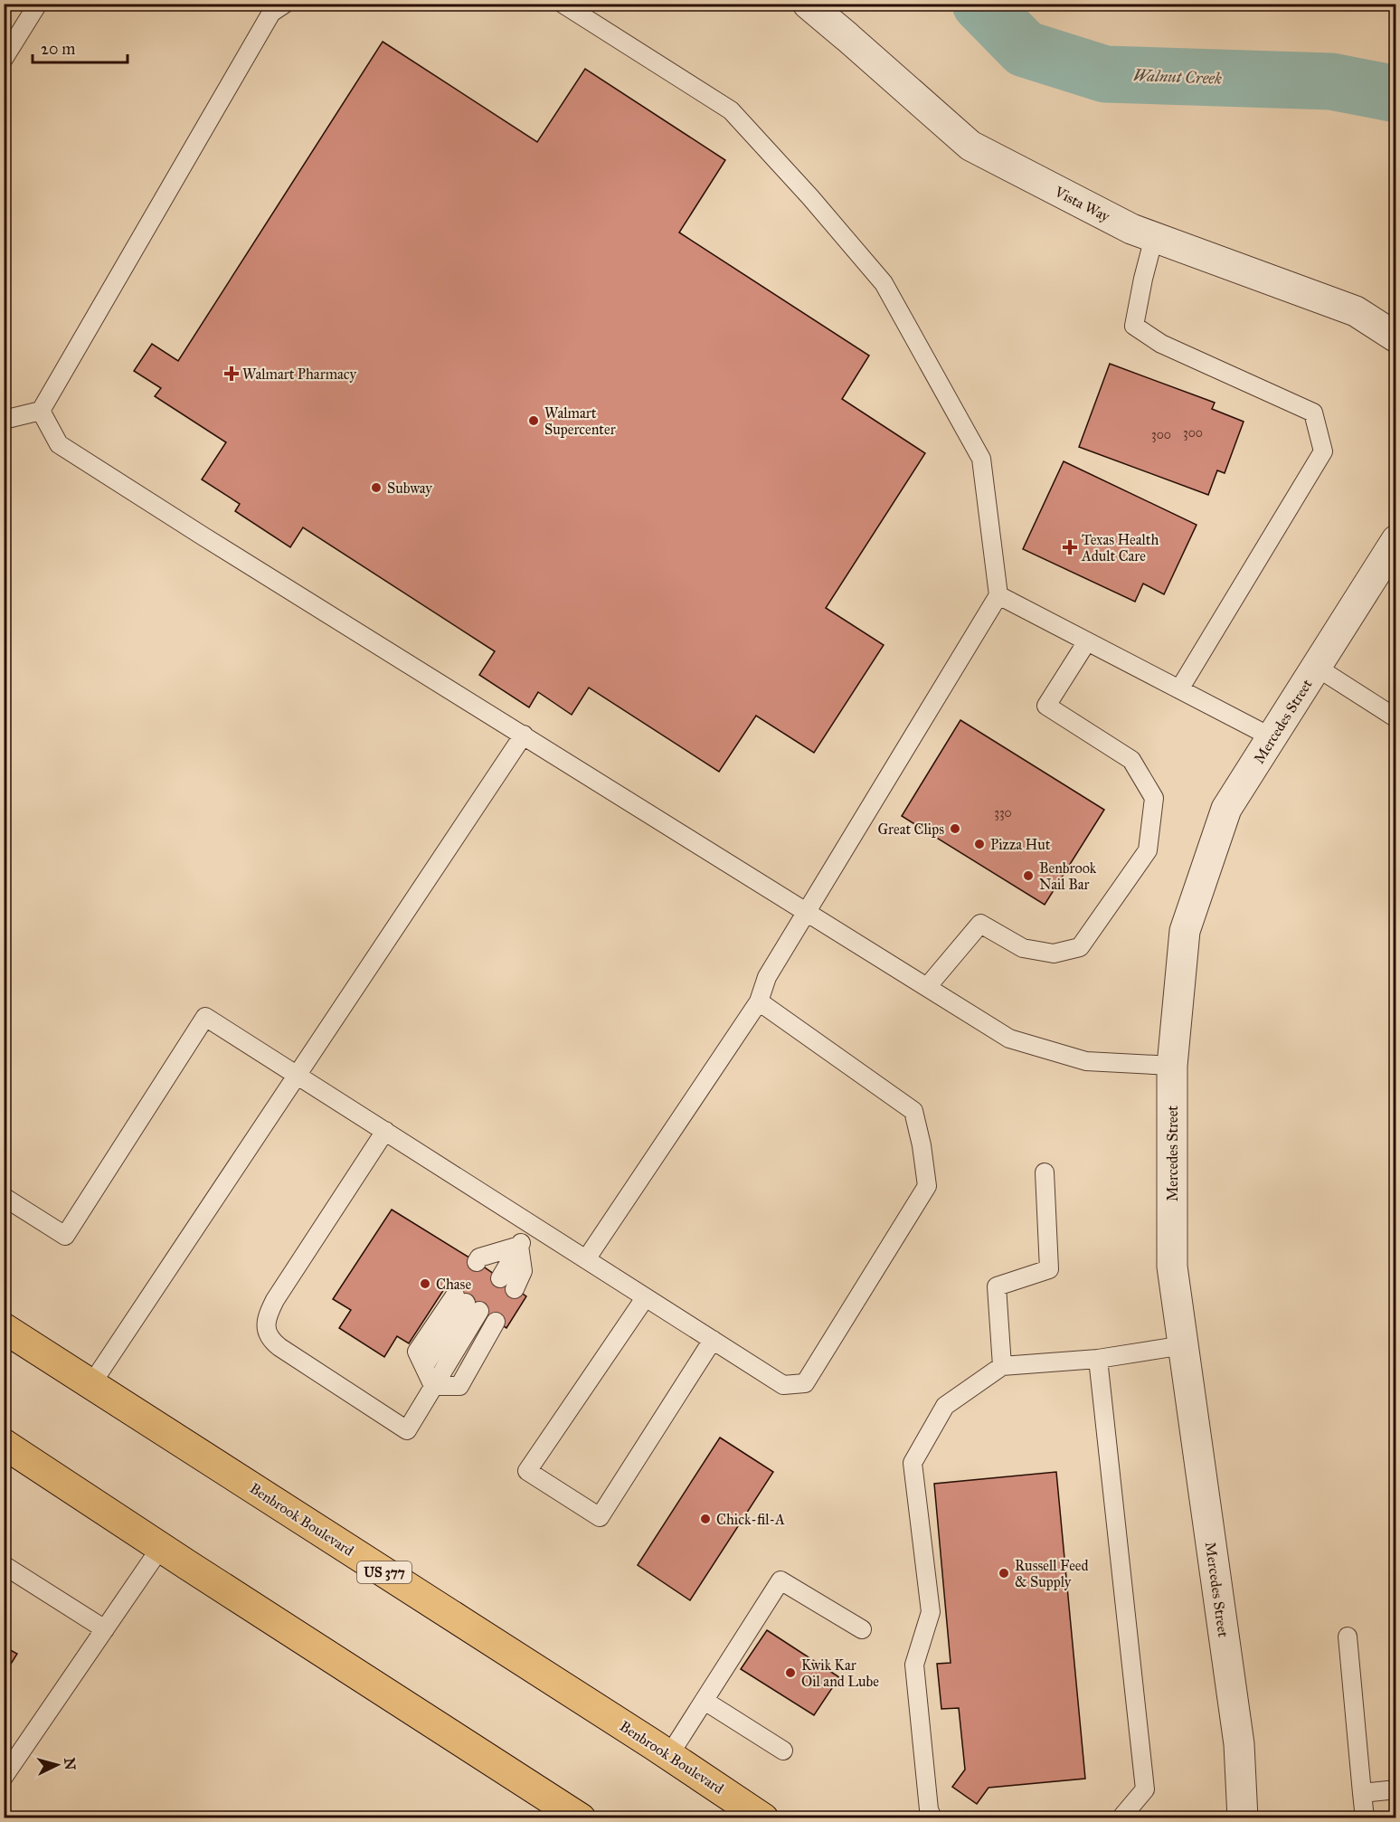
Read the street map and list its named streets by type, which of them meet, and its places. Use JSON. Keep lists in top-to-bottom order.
{
  "streets": {
    "highway": ["Benbrook Boulevard", "US 377"],
    "street": ["Vista Way", "Mercedes Street"]
  },
  "water": ["Walnut Creek"],
  "places": {
    "health": ["Walmart Pharmacy", "Texas Health Adult Care"],
    "other": [
      "Walmart Supercenter",
      "Subway",
      "Great Clips",
      "Pizza Hut",
      "Benbrook Nail Bar",
      "Chase",
      "Chick-fil-A",
      "Russell Feed & Supply",
      "Kwik Kar Oil and Lube"
    ]
  },
  "house_numbers": ["300", "300", "330"],
  "scale_bar": "20 m",
  "north": "right"
}
